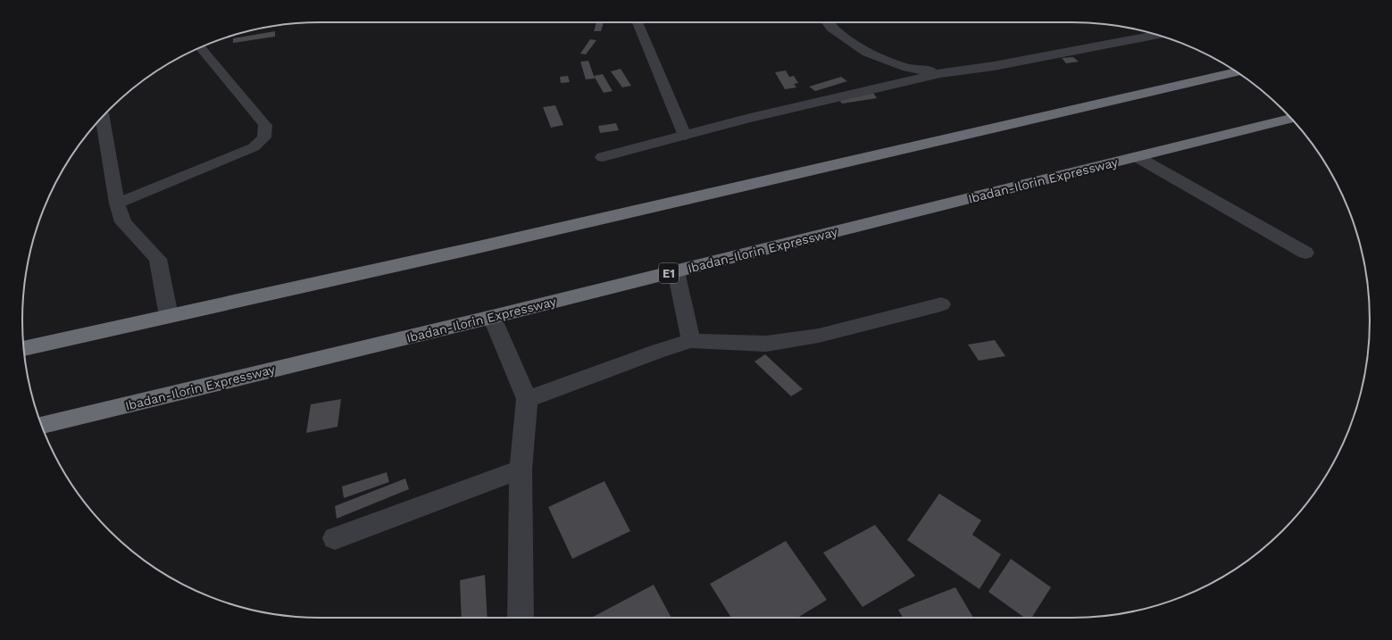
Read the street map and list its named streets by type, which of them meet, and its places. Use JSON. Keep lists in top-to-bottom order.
{
  "streets": {
    "highway": ["Ibadan-Ilorin Expressway", "E1"]
  }
}
